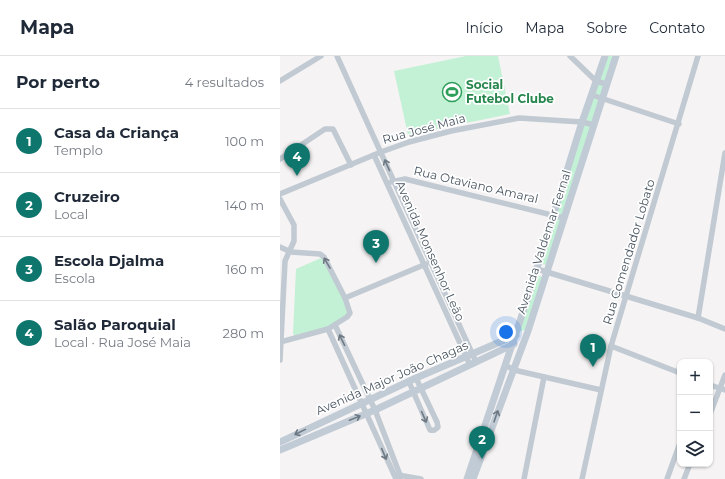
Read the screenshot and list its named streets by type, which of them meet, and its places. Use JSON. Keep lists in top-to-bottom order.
{
  "streets": {
    "street": [
      "Rua José Maia",
      "Rua Otaviano Amaral",
      "Avenida Valdemar Fernal",
      "Avenida Monsenhor Leão",
      "Rua Comendador Lobato",
      "Avenida Major João Chagas"
    ]
  },
  "crossings": [
    ["Rua José Maia", "Avenida Valdemar Fernal"],
    ["Rua José Maia", "Avenida Monsenhor Leão"],
    ["Rua Otaviano Amaral", "Avenida Valdemar Fernal"],
    ["Rua Otaviano Amaral", "Avenida Monsenhor Leão"],
    ["Avenida Valdemar Fernal", "Avenida Major João Chagas"],
    ["Avenida Monsenhor Leão", "Avenida Major João Chagas"]
  ],
  "places": {
    "sports": ["Social Futebol Clube"]
  },
  "page": {
    "header": "Mapa",
    "nav": [
      "Início",
      "Mapa",
      "Sobre",
      "Contato"
    ],
    "heading": ["Por perto", "4 resultados"],
    "list": [
      {
        "mark": "1",
        "name": "Casa da Criança",
        "note": "Templo",
        "value": "100 m"
      },
      {
        "mark": "2",
        "name": "Cruzeiro",
        "note": "Local",
        "value": "140 m"
      },
      {
        "mark": "3",
        "name": "Escola Djalma",
        "note": "Escola",
        "value": "160 m"
      },
      {
        "mark": "4",
        "name": "Salão Paroquial",
        "note": "Local · Rua José Maia",
        "value": "280 m"
      }
    ],
    "pins": [
      "4",
      "3",
      "1",
      "2"
    ],
    "map_buttons": ["+", "−"]
  }
}
